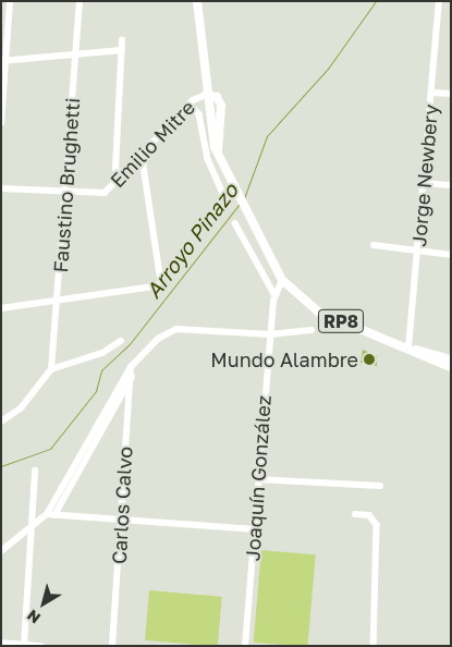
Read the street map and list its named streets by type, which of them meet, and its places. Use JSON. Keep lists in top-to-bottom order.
{
  "streets": {
    "main road": ["RP8"],
    "street": [
      "Emilio Mitre",
      "Jorge Newbery",
      "Faustino Brughetti",
      "Joaquín González",
      "Carlos Calvo"
    ]
  },
  "crossings": [
    ["Emilio Mitre", "Faustino Brughetti"],
    ["Emilio Mitre", "RP8"],
    ["Jorge Newbery", "RP8"],
    ["RP8", "Joaquín González"]
  ],
  "water": ["Arroyo Pinazo"],
  "places": ["Mundo Alambre"],
  "north": "bottom left"
}
